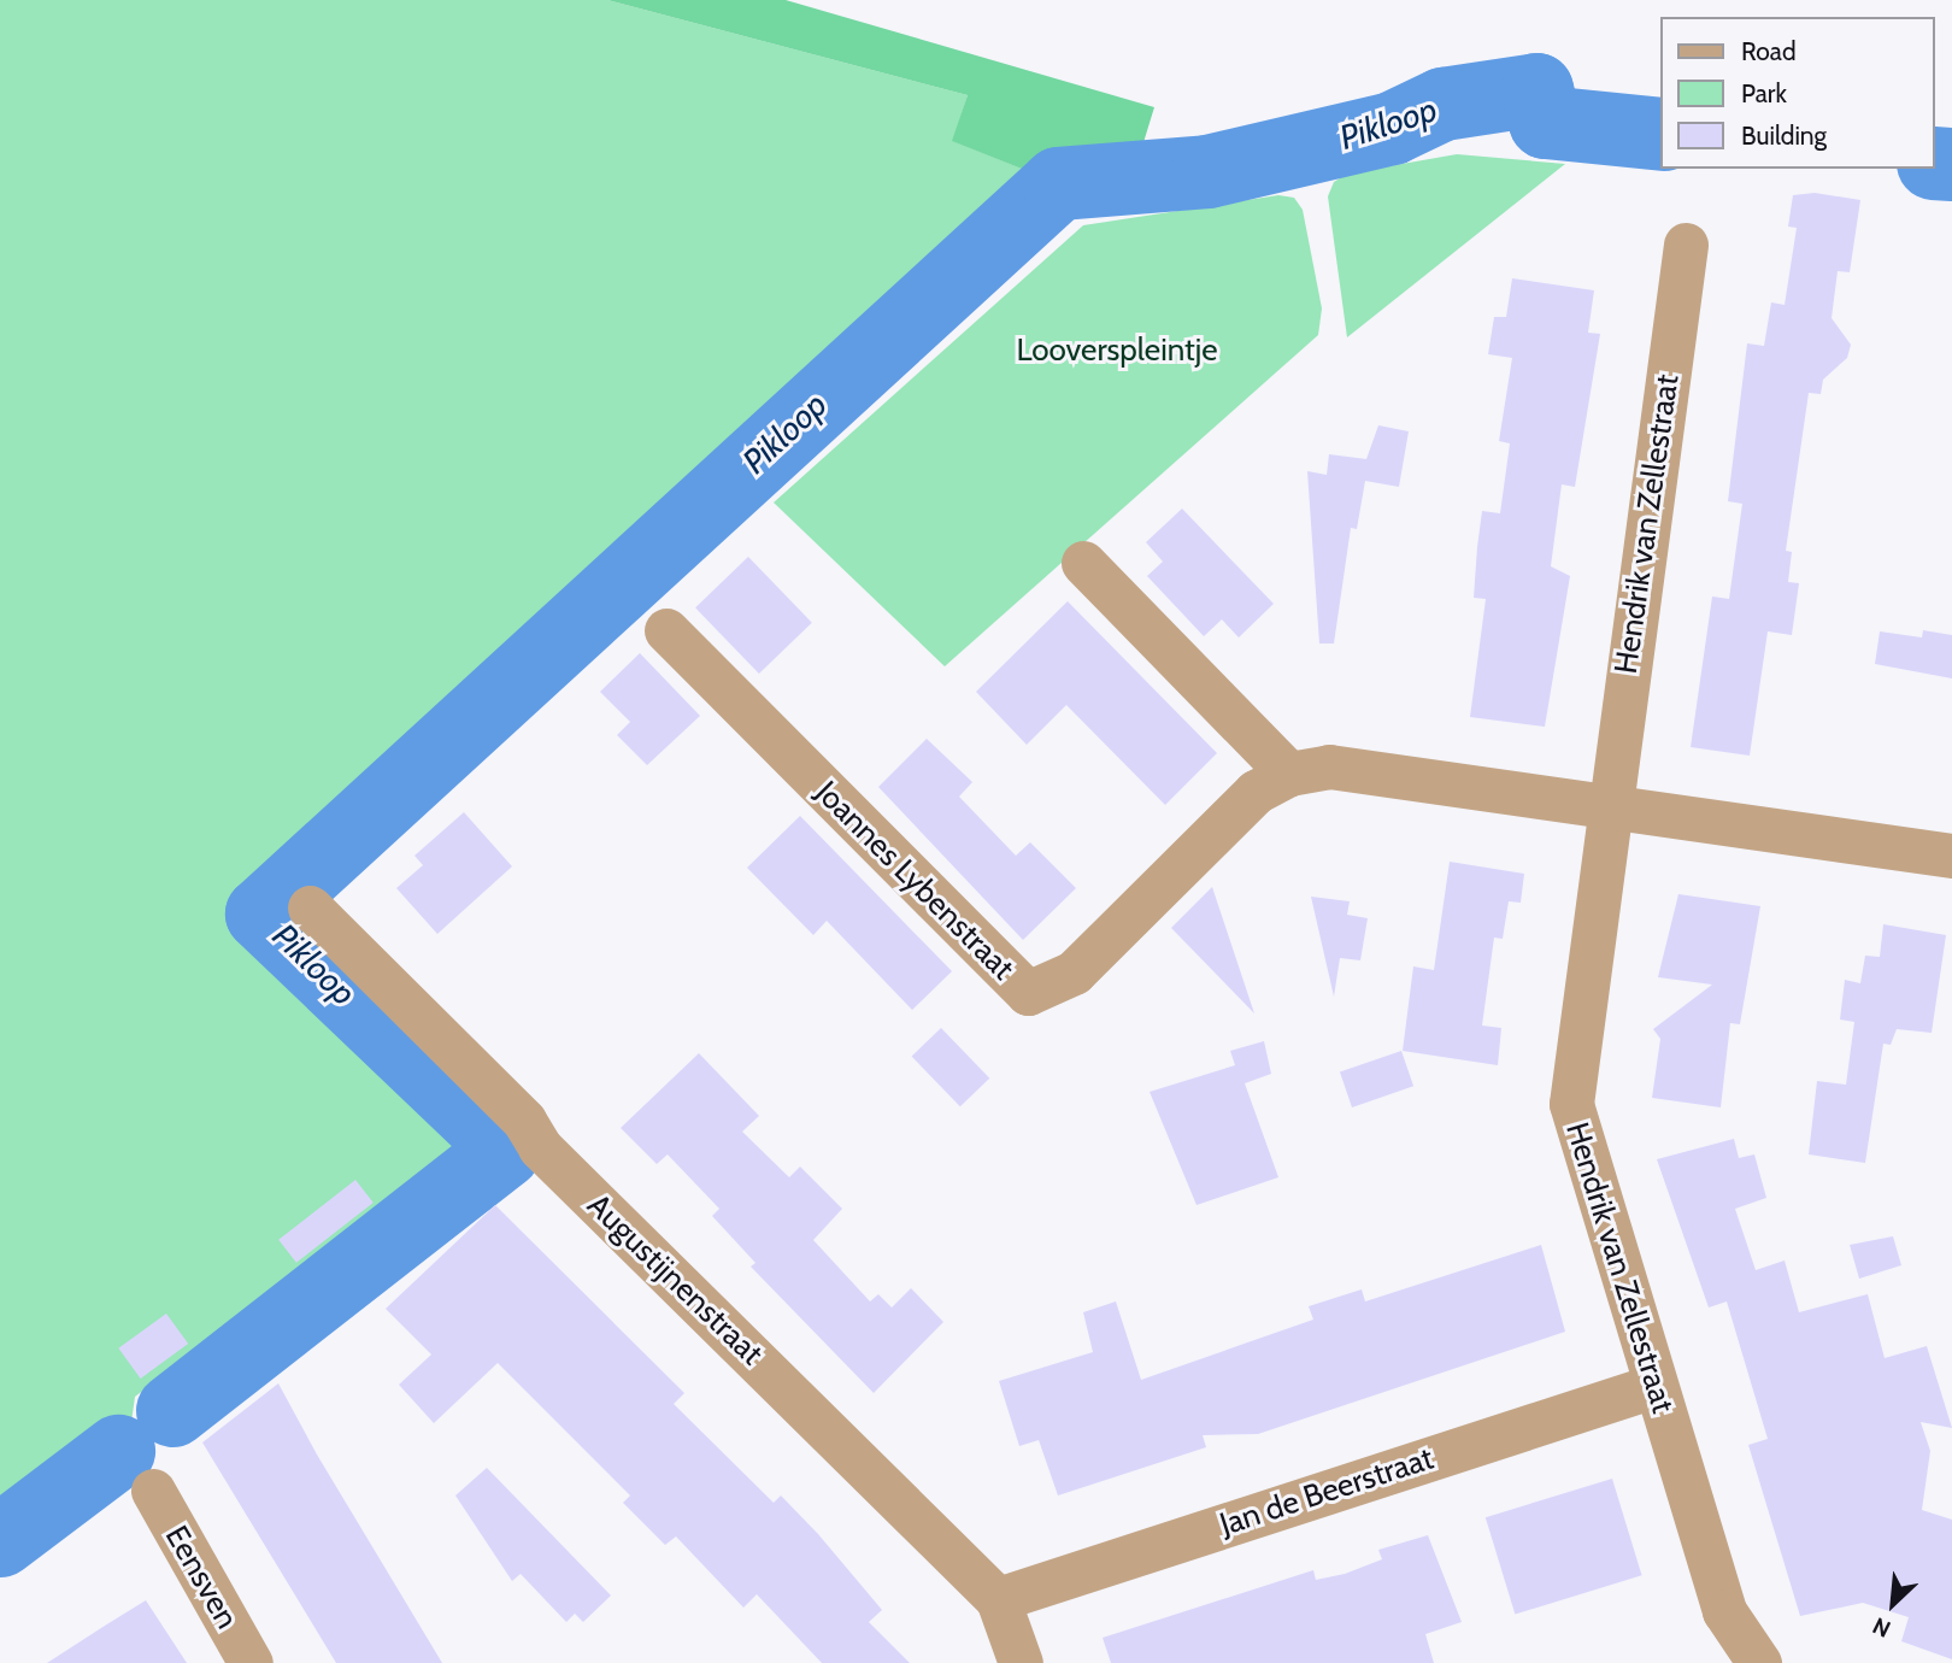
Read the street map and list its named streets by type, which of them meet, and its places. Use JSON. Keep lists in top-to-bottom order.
{
  "streets": {
    "street": [
      "Hendrik van Zellestraat",
      "Joannes Lybenstraat",
      "Augustijnenstraat",
      "Jan de Beerstraat",
      "Eensven"
    ]
  },
  "crossings": [
    ["Hendrik van Zellestraat", "Joannes Lybenstraat"],
    ["Hendrik van Zellestraat", "Jan de Beerstraat"],
    ["Augustijnenstraat", "Jan de Beerstraat"]
  ],
  "water": ["Pikloop"],
  "parks": ["Looverspleintje"],
  "legend": ["Road", "Park", "Building"],
  "north": "bottom left"
}
